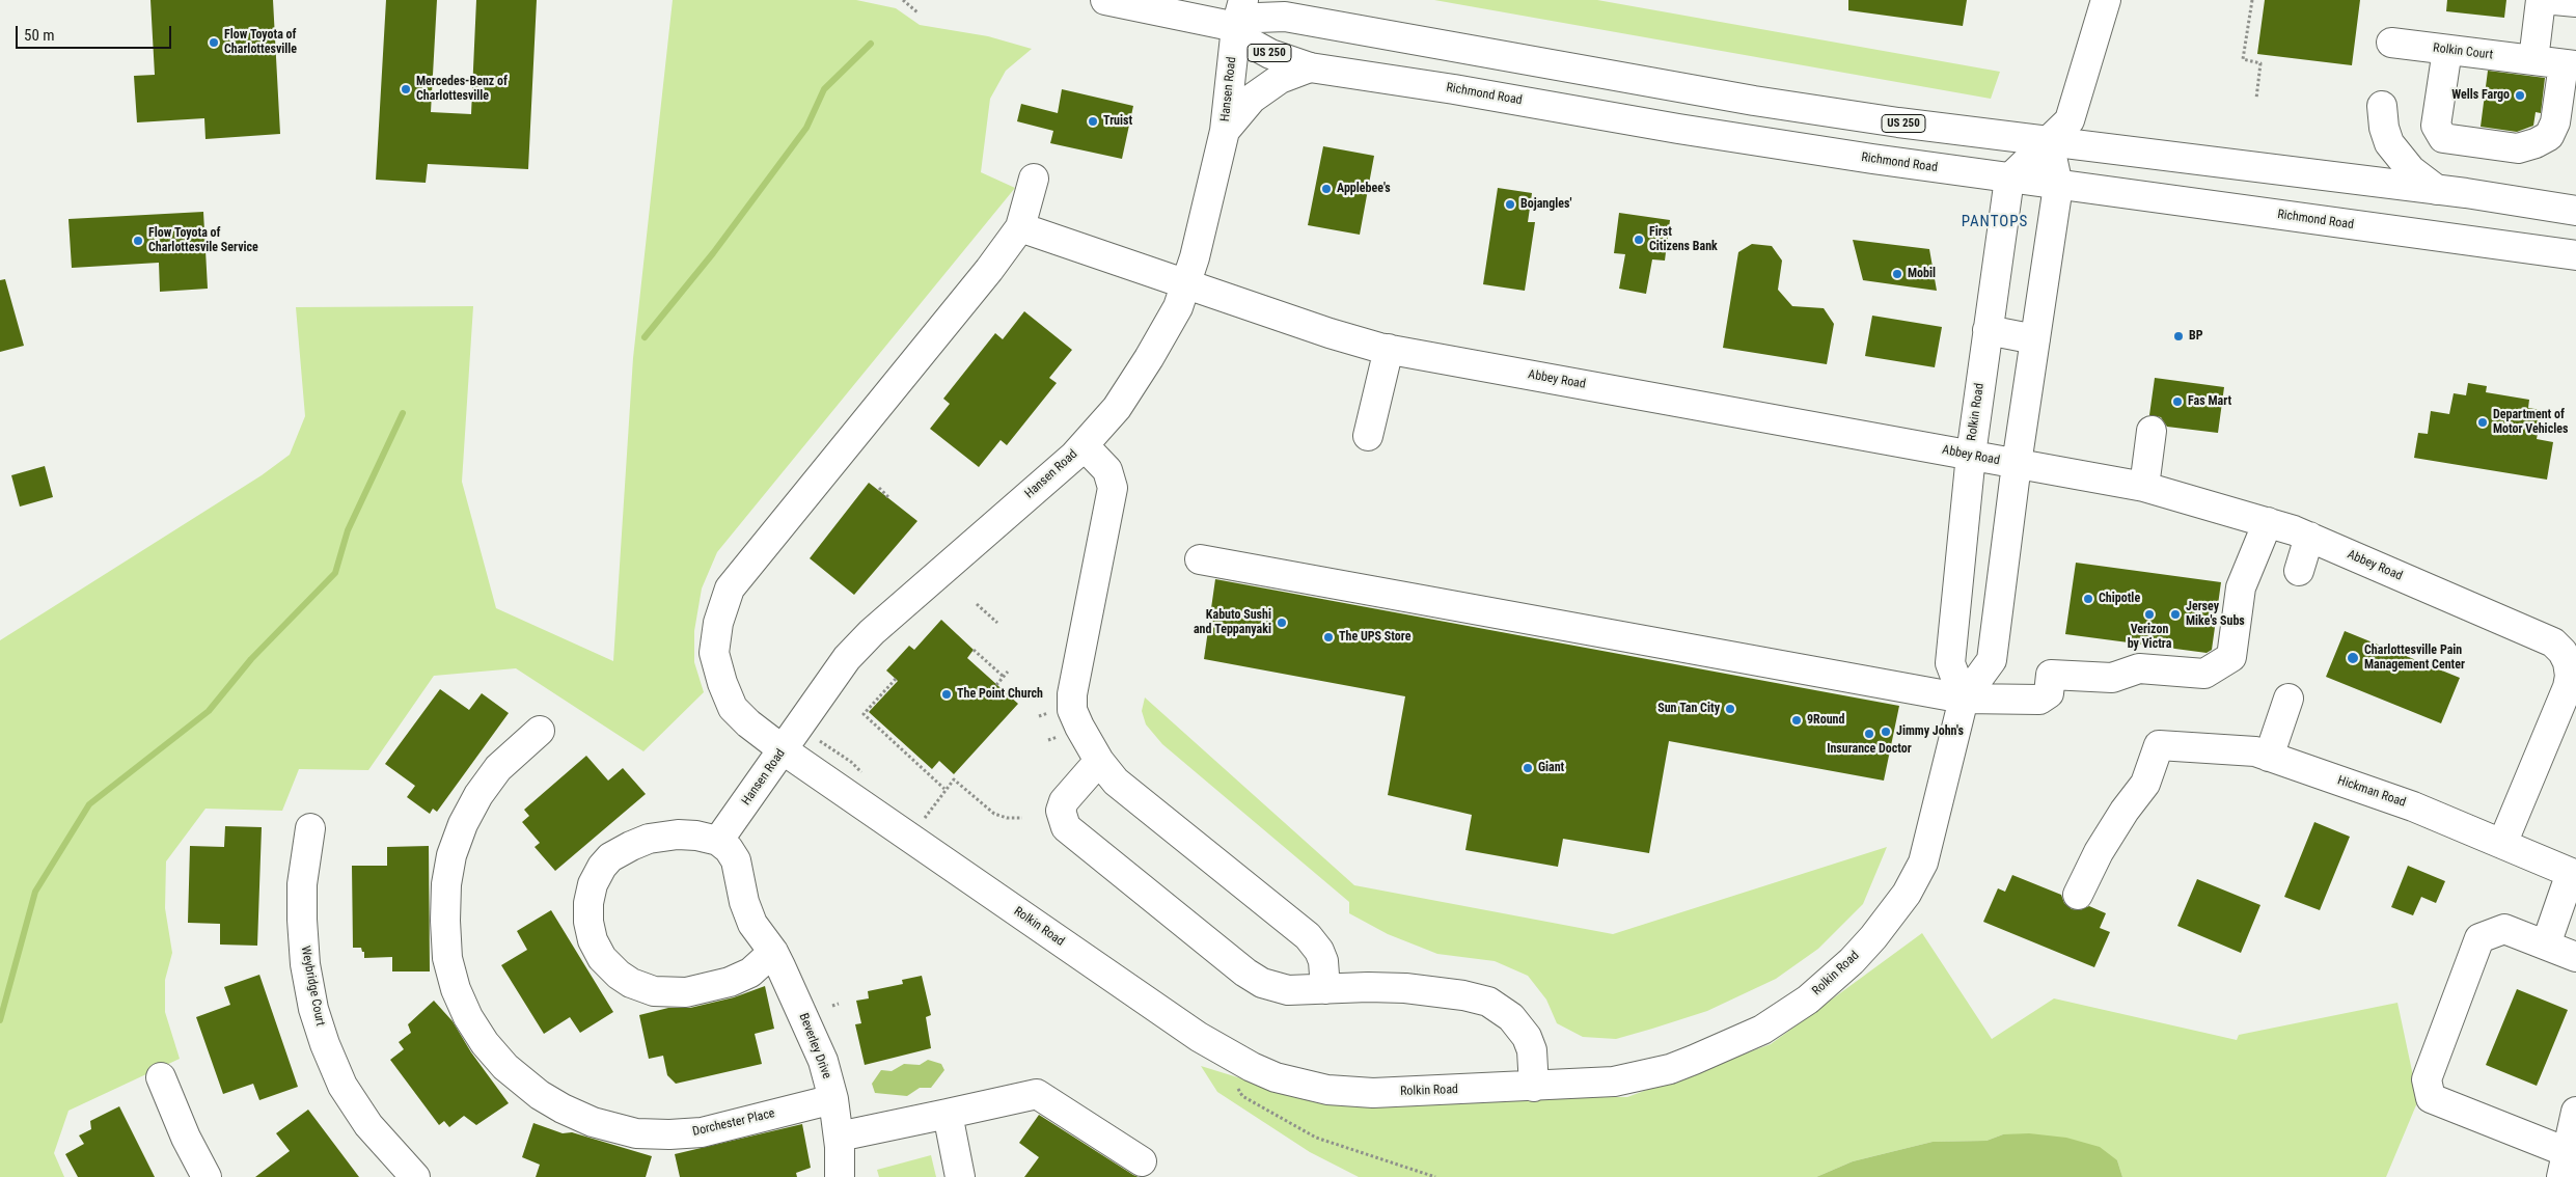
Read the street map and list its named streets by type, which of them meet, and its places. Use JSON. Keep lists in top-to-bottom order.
{
  "streets": {
    "main road": [
      "Rolkin Court",
      "US 250",
      "Hansen Road",
      "Richmond Road",
      "Abbey Road",
      "Rolkin Road",
      "Hickman Road",
      "Weybridge Court",
      "Beverley Drive",
      "Dorchester Place"
    ]
  },
  "crossings": [
    ["US 250", "Hansen Road"],
    ["US 250", "Richmond Road"],
    ["US 250", "Rolkin Road"],
    ["Hansen Road", "Richmond Road"],
    ["Hansen Road", "Abbey Road"],
    ["Hansen Road", "Rolkin Road"],
    ["Hansen Road", "Beverley Drive"],
    ["Richmond Road", "Rolkin Road"],
    ["Abbey Road", "Rolkin Road"],
    ["Abbey Road", "Hickman Road"],
    ["Beverley Drive", "Dorchester Place"]
  ],
  "districts": ["PANTOPS"],
  "places": [
    "Flow Toyota of Charlottesville",
    "Mercedes-Benz of Charlottesville",
    "Wells Fargo",
    "Truist",
    "Applebee's",
    "Bojangles'",
    "First Citizens Bank",
    "Flow Toyota of Charlottesvile Service",
    "Mobil",
    "BP",
    "Fas Mart",
    "Department of Motor Vehicles",
    "Chipotle",
    "Verizon by Victra",
    "Jersey Mike's Subs",
    "Kabuto Sushi and Teppanyaki",
    "The UPS Store",
    "Charlottesville Pain Management Center",
    "The Point Church",
    "Sun Tan City",
    "9Round",
    "Jimmy John's",
    "Insurance Doctor",
    "Giant"
  ],
  "scale_bar": "50 m"
}
